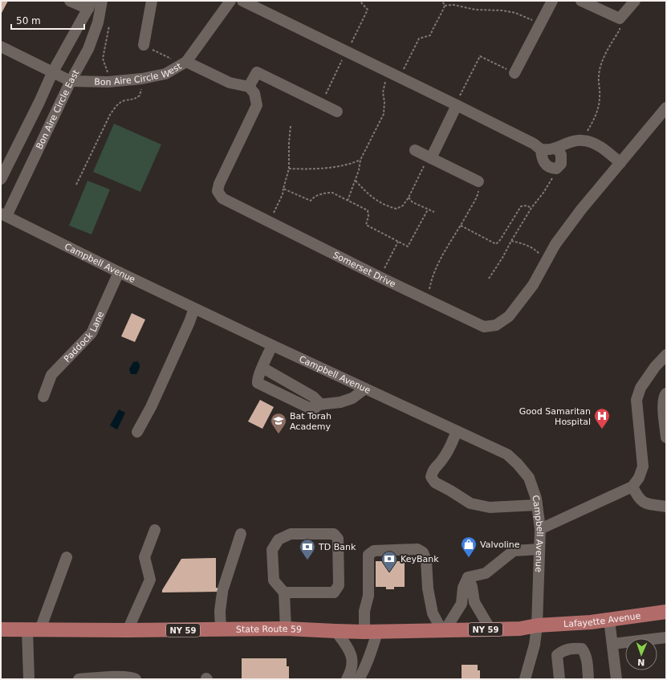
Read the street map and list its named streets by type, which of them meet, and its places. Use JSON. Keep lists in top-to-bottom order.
{
  "streets": {
    "main road": ["Lafayette Avenue", "State Route 59", "NY 59"],
    "street": [
      "Bon Aire Circle West",
      "Bon Aire Circle East",
      "Campbell Avenue",
      "Somerset Drive",
      "Paddock Lane"
    ]
  },
  "crossings": [
    ["Bon Aire Circle West", "Bon Aire Circle East"],
    ["Bon Aire Circle East", "Campbell Avenue"],
    ["Campbell Avenue", "Paddock Lane"],
    ["Campbell Avenue", "Lafayette Avenue"],
    ["Campbell Avenue", "State Route 59"],
    ["Lafayette Avenue", "State Route 59"]
  ],
  "places": {
    "hospital": ["Good Samaritan Hospital"],
    "school or university": ["Bat Torah Academy"],
    "shop": ["Valvoline"],
    "bank": ["TD Bank", "KeyBank"]
  },
  "scale_bar": "50 m",
  "north": "bottom"
}
